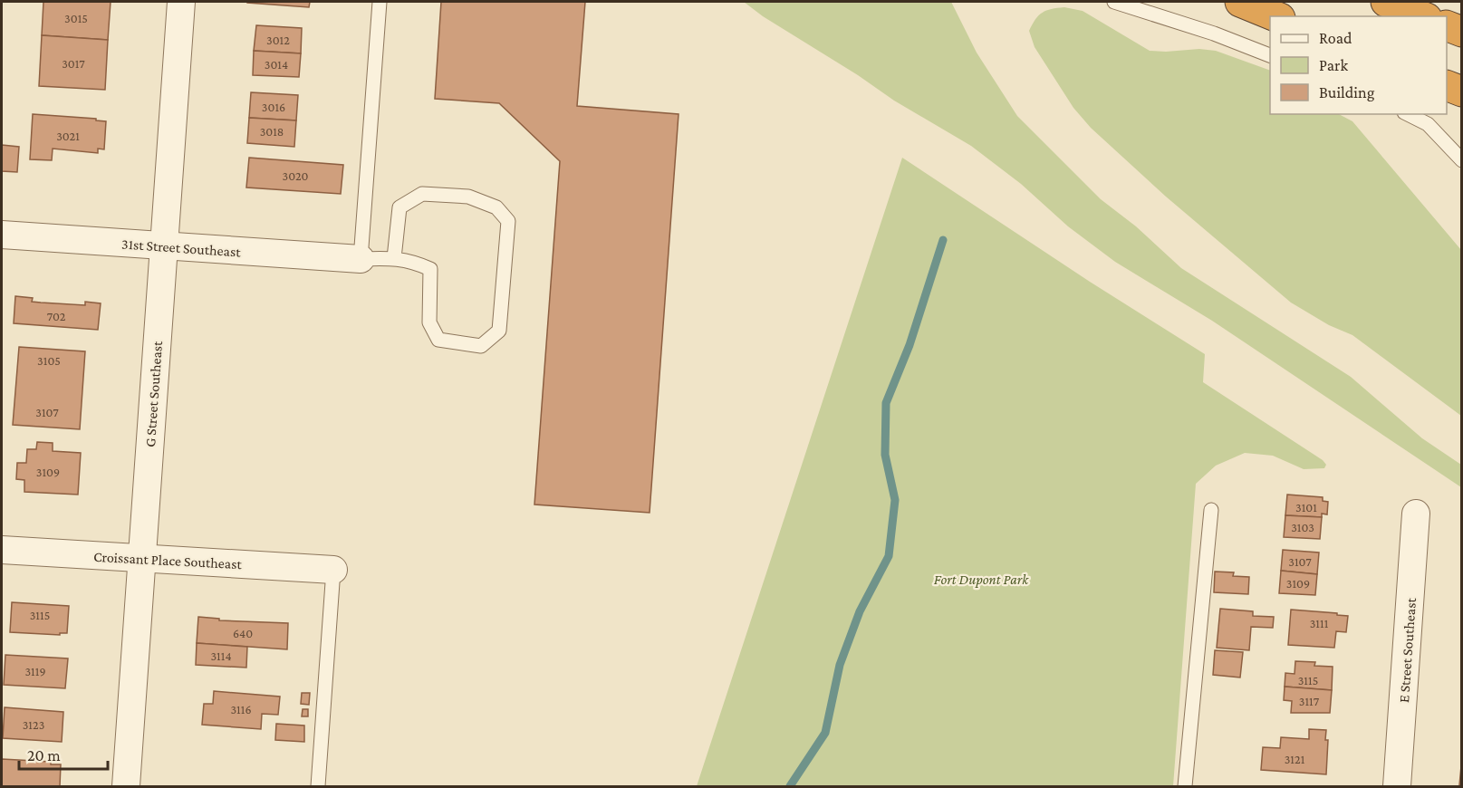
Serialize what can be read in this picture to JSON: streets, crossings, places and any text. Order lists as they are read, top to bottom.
{
  "streets": {
    "street": [
      "31st Street Southeast",
      "G Street Southeast",
      "Croissant Place Southeast",
      "E Street Southeast"
    ]
  },
  "crossings": [
    ["31st Street Southeast", "G Street Southeast"],
    ["G Street Southeast", "Croissant Place Southeast"]
  ],
  "parks": ["Fort Dupont Park"],
  "house_numbers": [
    "3015",
    "3012",
    "3017",
    "3014",
    "3016",
    "3018",
    "3021",
    "3020",
    "702",
    "3105",
    "3107",
    "3109",
    "3101",
    "3103",
    "3107",
    "3109",
    "3115",
    "3111",
    "640",
    "3114",
    "3119",
    "3115",
    "3117",
    "3116",
    "3123",
    "3121"
  ],
  "legend": ["Road", "Park", "Building"],
  "scale_bar": "20 m"
}
